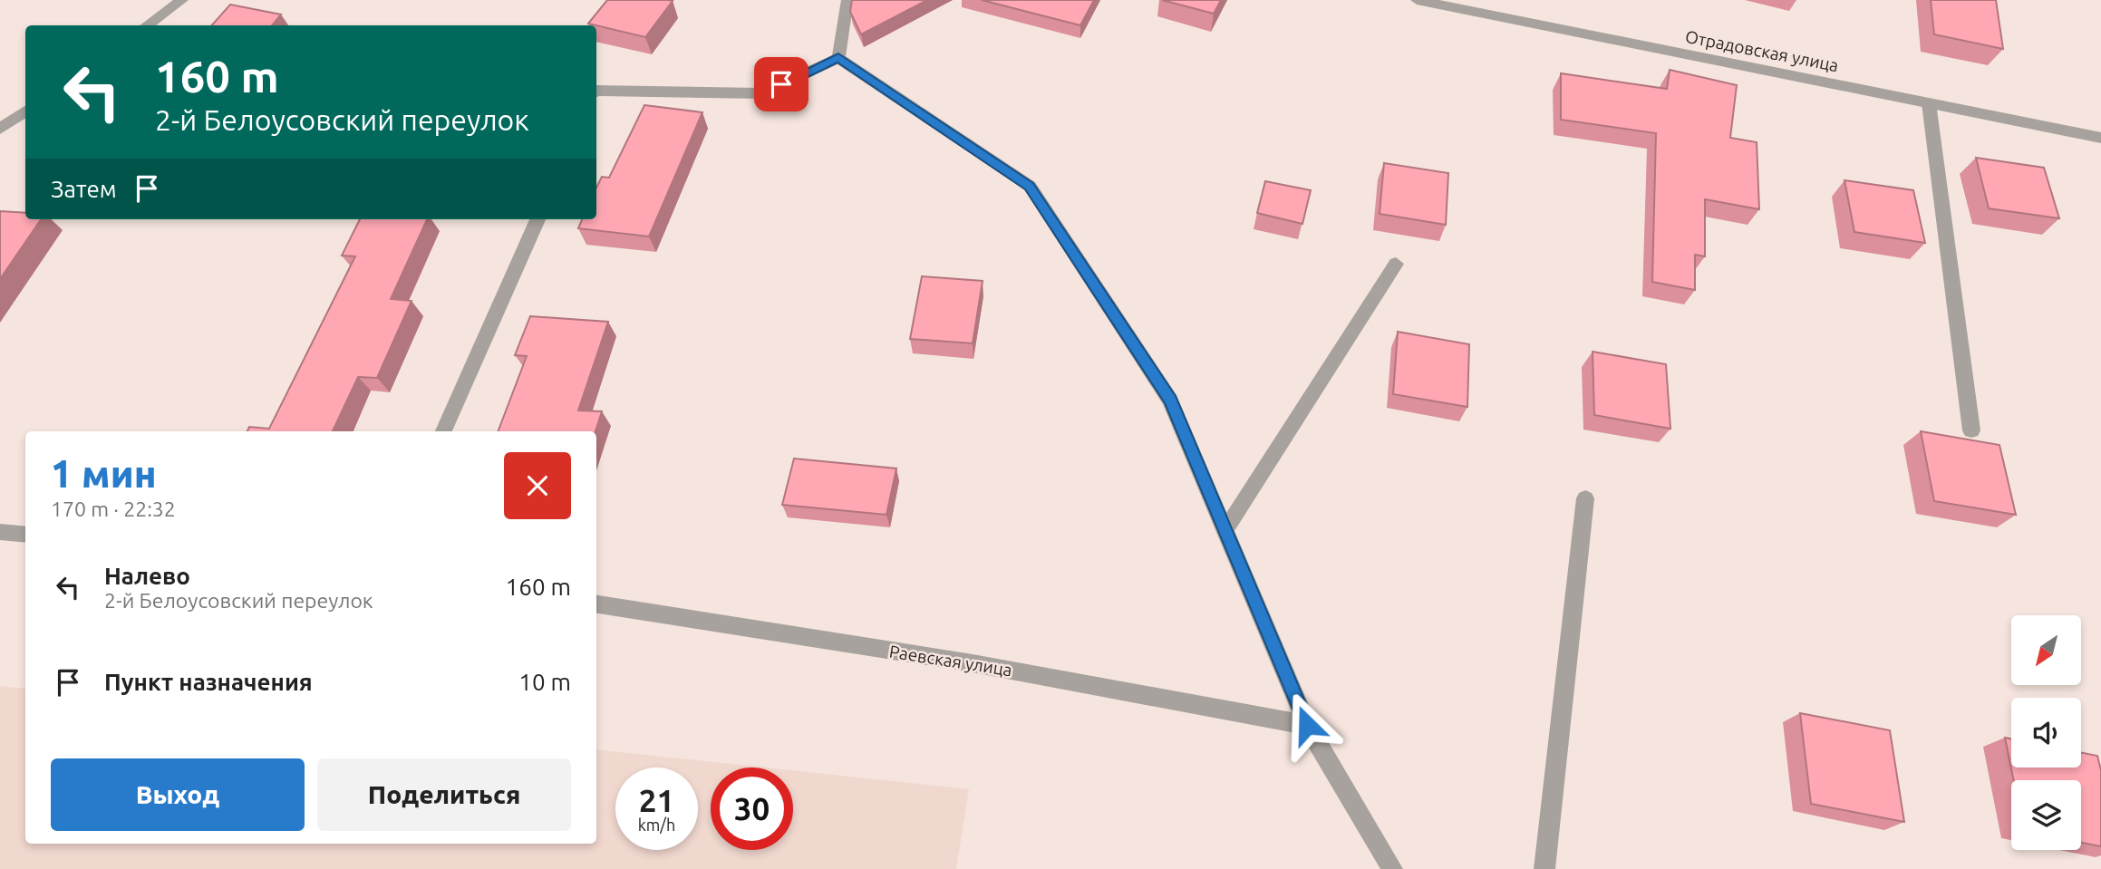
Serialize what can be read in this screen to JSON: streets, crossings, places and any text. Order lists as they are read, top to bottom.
{
  "streets": {
    "street": ["Отрадовская улица", "Раевская улица"]
  },
  "north": "bottom left",
  "page": {
    "turn": ["160 m", "2-й Белоусовский переулок"],
    "then": "Затем",
    "heading": ["1 мин", "170 m · 22:32"],
    "list": [
      {
        "name": "Налево",
        "note": "2-й Белоусовский переулок",
        "value": "160 m"
      },
      {
        "name": "Пункт назначения",
        "value": "10 m"
      }
    ],
    "buttons": ["Выход", "Поделиться"],
    "speed": "21 km/h",
    "limit": "30"
  }
}
